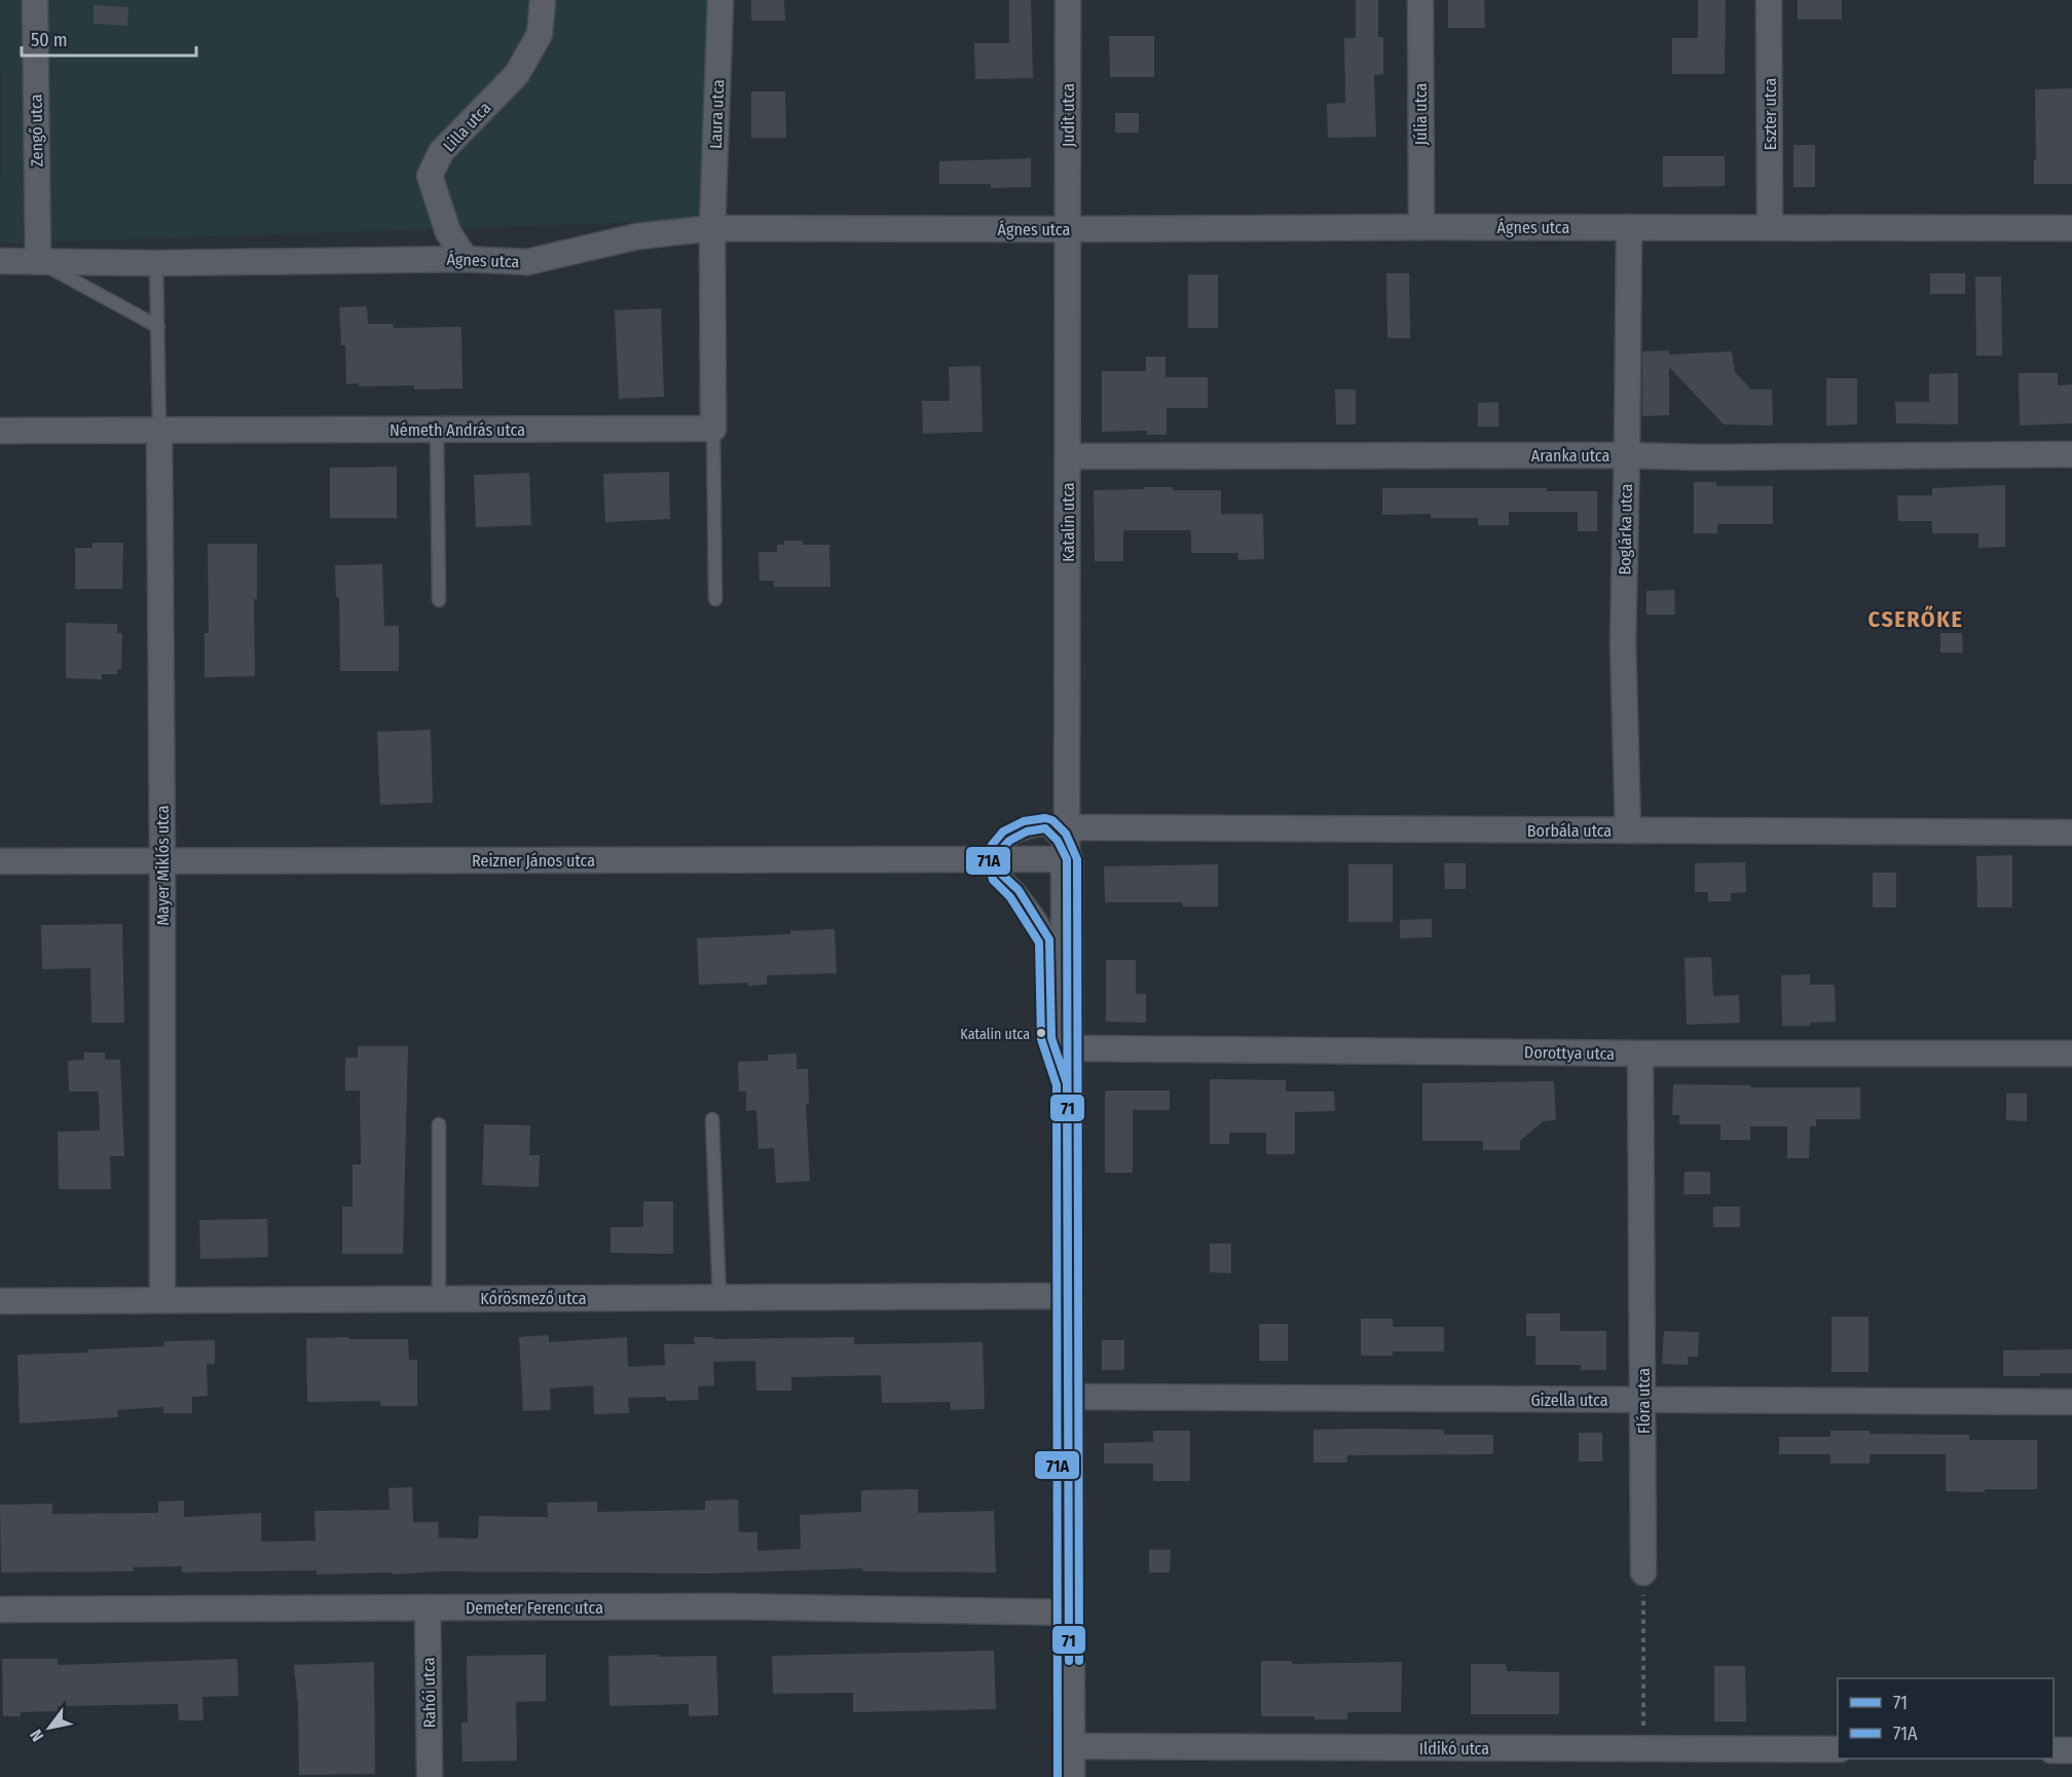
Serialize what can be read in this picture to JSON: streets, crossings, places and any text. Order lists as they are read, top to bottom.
{
  "streets": {
    "street": [
      "Laura utca",
      "Júlia utca",
      "Eszter utca",
      "Judit utca",
      "Lilla utca",
      "Zengő utca",
      "Ágnes utca",
      "Németh András utca",
      "Aranka utca",
      "Katalin utca",
      "Boglárka utca",
      "Borbála utca",
      "Reizner János utca",
      "Mayer Miklós utca",
      "Dorottya utca",
      "Kőrösmező utca",
      "Gizella utca",
      "Flóra utca",
      "Demeter Ferenc utca",
      "Rahói utca",
      "Ildikó utca"
    ]
  },
  "crossings": [
    ["Laura utca", "Ágnes utca"],
    ["Júlia utca", "Ágnes utca"],
    ["Eszter utca", "Ágnes utca"],
    ["Judit utca", "Ágnes utca"],
    ["Judit utca", "Katalin utca"],
    ["Lilla utca", "Ágnes utca"],
    ["Zengő utca", "Ágnes utca"],
    ["Ágnes utca", "Katalin utca"],
    ["Ágnes utca", "Boglárka utca"],
    ["Németh András utca", "Mayer Miklós utca"],
    ["Aranka utca", "Katalin utca"],
    ["Aranka utca", "Boglárka utca"],
    ["Katalin utca", "Borbála utca"],
    ["Katalin utca", "Reizner János utca"],
    ["Katalin utca", "Dorottya utca"],
    ["Katalin utca", "Kőrösmező utca"],
    ["Katalin utca", "Gizella utca"],
    ["Katalin utca", "Demeter Ferenc utca"],
    ["Katalin utca", "Ildikó utca"],
    ["Boglárka utca", "Borbála utca"],
    ["Reizner János utca", "Mayer Miklós utca"],
    ["Mayer Miklós utca", "Kőrösmező utca"],
    ["Dorottya utca", "Flóra utca"],
    ["Gizella utca", "Flóra utca"],
    ["Demeter Ferenc utca", "Rahói utca"]
  ],
  "districts": ["CSERŐKE"],
  "places": ["Katalin utca"],
  "lines": ["transit line 71A", "transit line 71"],
  "legend": ["71", "71A"],
  "scale_bar": "50 m",
  "north": "bottom left"
}
